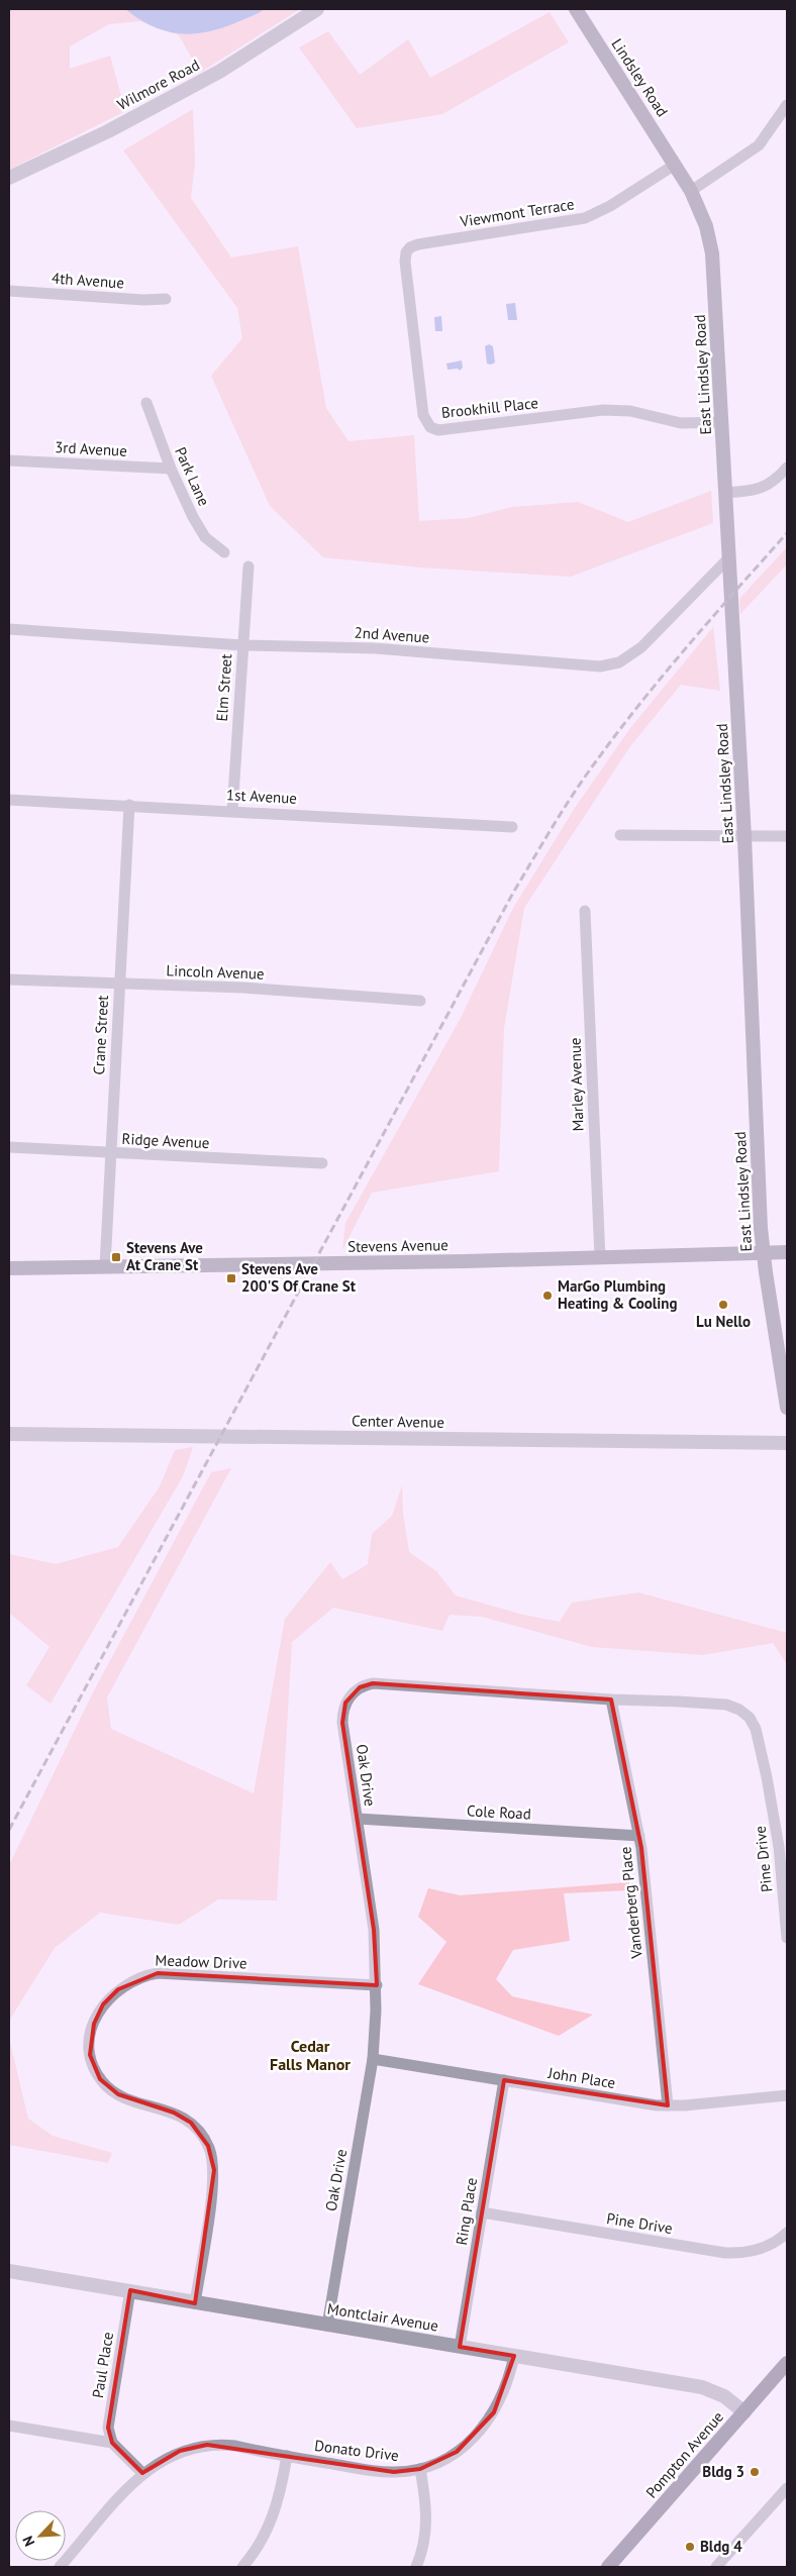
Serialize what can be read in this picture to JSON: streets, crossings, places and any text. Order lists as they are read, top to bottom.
{
  "streets": {
    "main road": [
      "Lindsley Road",
      "East Lindsley Road",
      "Stevens Avenue",
      "Pompton Avenue"
    ],
    "street": [
      "Wilmore Road",
      "Viewmont Terrace",
      "4th Avenue",
      "Brookhill Place",
      "3rd Avenue",
      "Park Lane",
      "2nd Avenue",
      "Elm Street",
      "1st Avenue",
      "Lincoln Avenue",
      "Crane Street",
      "Marley Avenue",
      "Ridge Avenue",
      "Center Avenue",
      "Oak Drive",
      "Cole Road",
      "Pine Drive",
      "Vanderberg Place",
      "Meadow Drive",
      "John Place",
      "Ring Place",
      "Montclair Avenue",
      "Paul Place",
      "Donato Drive"
    ]
  },
  "crossings": [
    ["Lindsley Road", "Viewmont Terrace"],
    ["Lindsley Road", "East Lindsley Road"],
    ["Viewmont Terrace", "East Lindsley Road"],
    ["Viewmont Terrace", "Brookhill Place"],
    ["East Lindsley Road", "Brookhill Place"],
    ["East Lindsley Road", "2nd Avenue"],
    ["East Lindsley Road", "Stevens Avenue"],
    ["3rd Avenue", "Park Lane"],
    ["2nd Avenue", "Elm Street"],
    ["Elm Street", "1st Avenue"],
    ["1st Avenue", "Crane Street"],
    ["Lincoln Avenue", "Crane Street"],
    ["Crane Street", "Ridge Avenue"],
    ["Crane Street", "Stevens Avenue"],
    ["Marley Avenue", "Stevens Avenue"],
    ["Oak Drive", "Cole Road"],
    ["Oak Drive", "Pine Drive"],
    ["Oak Drive", "Vanderberg Place"],
    ["Oak Drive", "Meadow Drive"],
    ["Oak Drive", "John Place"],
    ["Oak Drive", "Montclair Avenue"],
    ["Cole Road", "Vanderberg Place"],
    ["Pine Drive", "Ring Place"],
    ["Vanderberg Place", "John Place"],
    ["Meadow Drive", "Montclair Avenue"],
    ["John Place", "Ring Place"],
    ["Ring Place", "Montclair Avenue"],
    ["Montclair Avenue", "Paul Place"],
    ["Montclair Avenue", "Donato Drive"],
    ["Montclair Avenue", "Pompton Avenue"]
  ],
  "districts": ["Cedar Falls Manor"],
  "places": {
    "transit": ["Stevens Ave At Crane St", "Stevens Ave 200'S Of Crane St"],
    "other": [
      "MarGo Plumbing Heating & Cooling",
      "Lu Nello",
      "Bldg 3",
      "Bldg 4"
    ]
  },
  "north": "bottom left"
}
